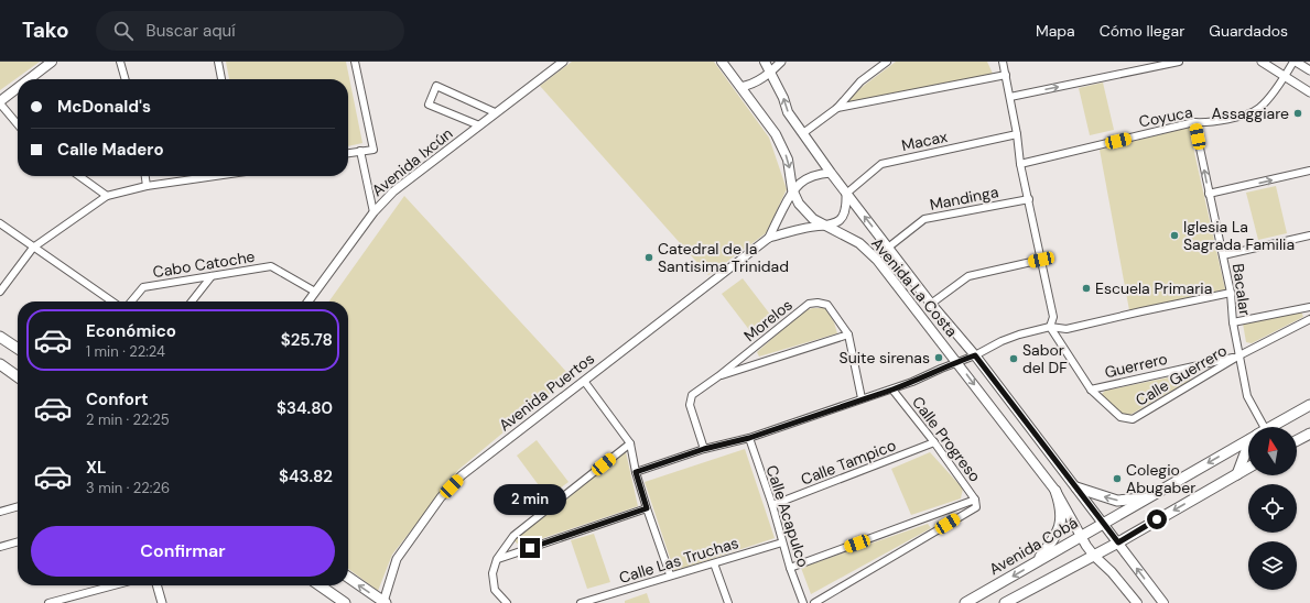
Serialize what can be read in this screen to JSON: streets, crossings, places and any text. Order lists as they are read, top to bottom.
{
  "streets": {
    "main road": ["Avenida La Costa", "Avenida Cobá"],
    "street": [
      "Coyuca",
      "Macax",
      "Avenida Ixcún",
      "Mandinga",
      "Cabo Catoche",
      "Bacalar",
      "Morelos",
      "Guerrero",
      "Calle Guerrero",
      "Avenida Puertos",
      "Calle Progreso",
      "Calle Tampico",
      "Calle Acapulco",
      "Calle Las Truchas"
    ]
  },
  "crossings": [
    ["Coyuca", "Bacalar"],
    ["Macax", "Avenida La Costa"],
    ["Macax", "Avenida Puertos"],
    ["Avenida Ixcún", "Cabo Catoche"],
    ["Mandinga", "Avenida La Costa"],
    ["Avenida La Costa", "Avenida Puertos"],
    ["Avenida La Costa", "Avenida Cobá"],
    ["Bacalar", "Guerrero"],
    ["Bacalar", "Calle Guerrero"],
    ["Guerrero", "Calle Guerrero"],
    ["Calle Progreso", "Calle Tampico"],
    ["Calle Tampico", "Calle Acapulco"],
    ["Calle Acapulco", "Calle Las Truchas"]
  ],
  "places": [
    "Assaggiare",
    "Iglesia La Sagrada Familia",
    "Catedral de la Santisima Trinidad",
    "Escuela Primaria",
    "Suite sirenas",
    "Sabor del DF",
    "Colegio Abugaber"
  ],
  "north": "top",
  "page": {
    "header": "Tako",
    "search": "Buscar aquí",
    "nav": ["Mapa", "Cómo llegar", "Guardados"],
    "banner": ["McDonald's", "Calle Madero"],
    "list": [
      {
        "name": "Económico",
        "note": "1 min · 22:24",
        "value": "$25.78"
      },
      {
        "name": "Confort",
        "note": "2 min · 22:25",
        "value": "$34.80"
      },
      {
        "name": "XL",
        "note": "3 min · 22:26",
        "value": "$43.82"
      }
    ],
    "bubble": "2 min",
    "buttons": "Confirmar"
  }
}
